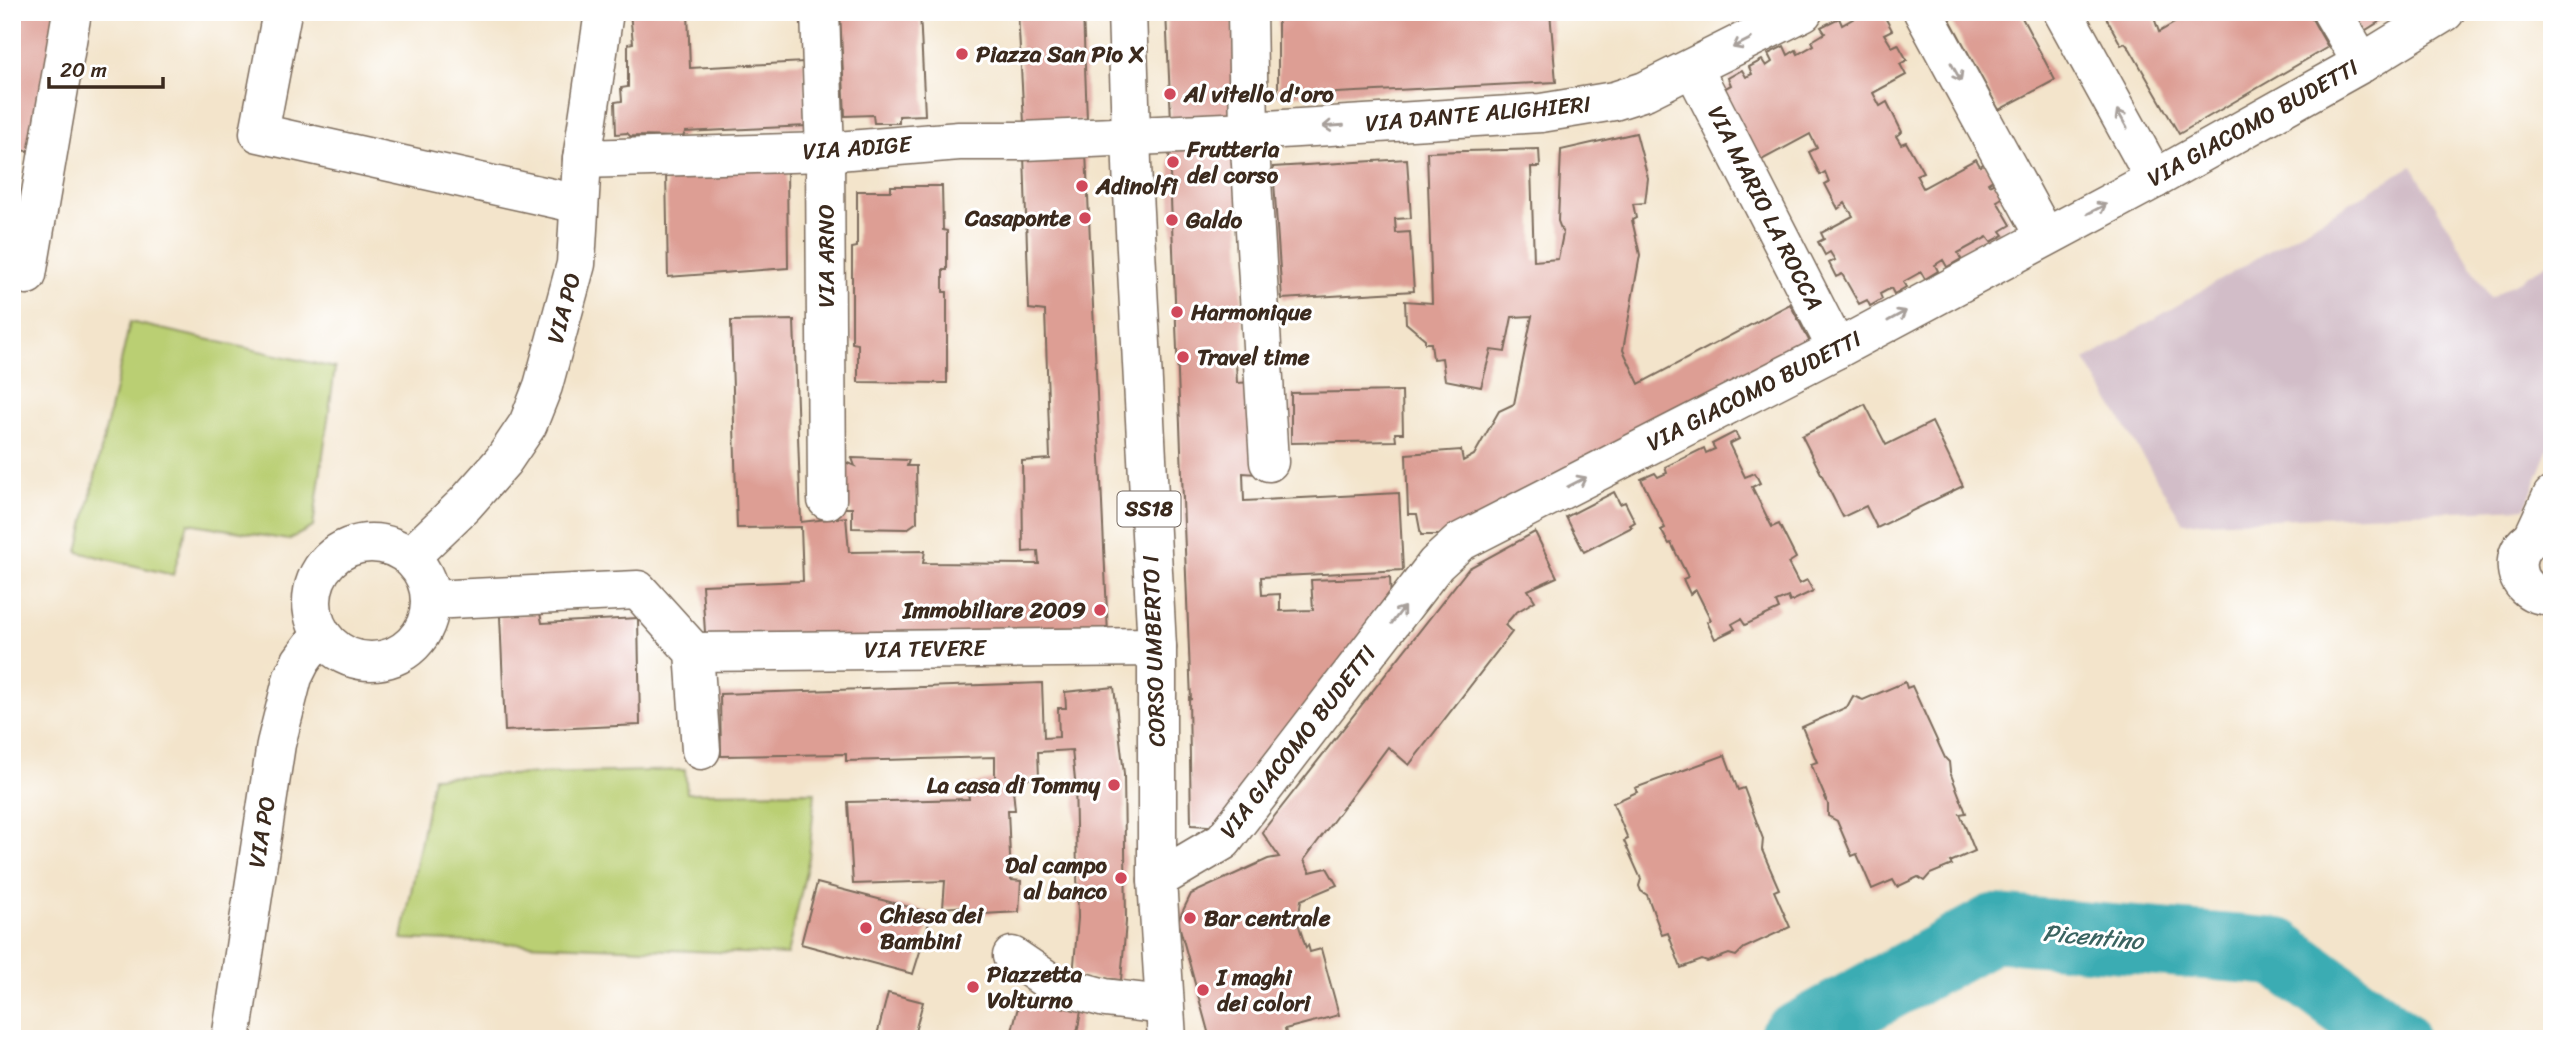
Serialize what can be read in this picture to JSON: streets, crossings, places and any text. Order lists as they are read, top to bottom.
{
  "streets": {
    "street": [
      "VIA DANTE ALIGHIERI",
      "VIA GIACOMO BUDETTI",
      "VIA ADIGE",
      "VIA MARIO LA ROCCA",
      "VIA ARNO",
      "VIA PO",
      "SS18",
      "VIA TEVERE",
      "CORSO UMBERTO I"
    ]
  },
  "crossings": [
    ["VIA DANTE ALIGHIERI", "VIA ADIGE"],
    ["VIA DANTE ALIGHIERI", "VIA MARIO LA ROCCA"],
    ["VIA DANTE ALIGHIERI", "CORSO UMBERTO I"],
    ["VIA GIACOMO BUDETTI", "VIA MARIO LA ROCCA"],
    ["VIA GIACOMO BUDETTI", "CORSO UMBERTO I"],
    ["VIA ADIGE", "VIA ARNO"],
    ["VIA ADIGE", "VIA PO"],
    ["VIA ADIGE", "CORSO UMBERTO I"],
    ["VIA TEVERE", "CORSO UMBERTO I"]
  ],
  "one_way": ["VIA DANTE ALIGHIERI", "VIA GIACOMO BUDETTI"],
  "water": ["Picentino"],
  "places": [
    "Piazza San Pio X",
    "Al vitello d'oro",
    "Frutteria del corso",
    "Adinolfi",
    "Casaponte",
    "Galdo",
    "Harmonique",
    "Travel time",
    "Immobiliare 2009",
    "La casa di Tommy",
    "Dal campo al banco",
    "Bar centrale",
    "Chiesa dei Bambini",
    "Piazzetta Volturno",
    "I maghi dei colori"
  ],
  "scale_bar": "20 m"
}
